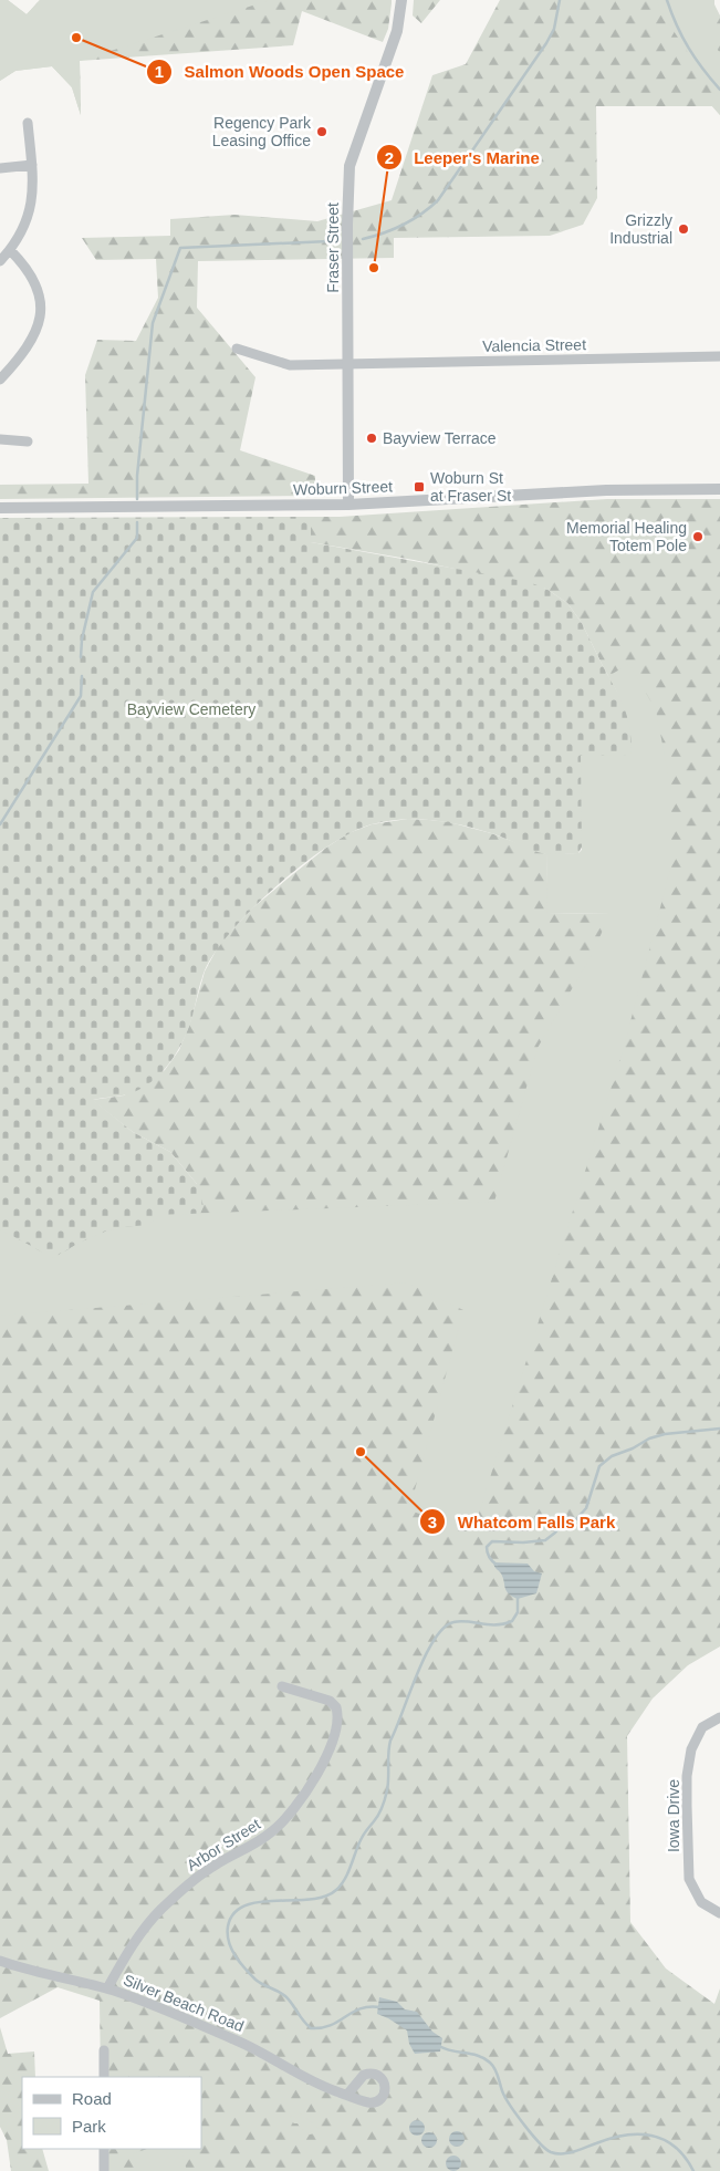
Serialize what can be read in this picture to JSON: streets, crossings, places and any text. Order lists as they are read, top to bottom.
{
  "streets": {
    "street": [
      "Fraser Street",
      "Valencia Street",
      "Woburn Street",
      "Iowa Drive",
      "Arbor Street",
      "Silver Beach Road"
    ]
  },
  "crossings": [
    ["Fraser Street", "Valencia Street"],
    ["Fraser Street", "Woburn Street"],
    ["Arbor Street", "Silver Beach Road"]
  ],
  "parks": ["Bayview Cemetery"],
  "places": {
    "other": [
      "Salmon Woods Open Space",
      "Regency Park Leasing Office",
      "Grizzly Industrial",
      "Leeper's Marine",
      "Bayview Terrace",
      "Memorial Healing Totem Pole",
      "Whatcom Falls Park"
    ],
    "transit": ["Woburn St at Fraser St"]
  },
  "legend": ["Road", "Park"]
}
